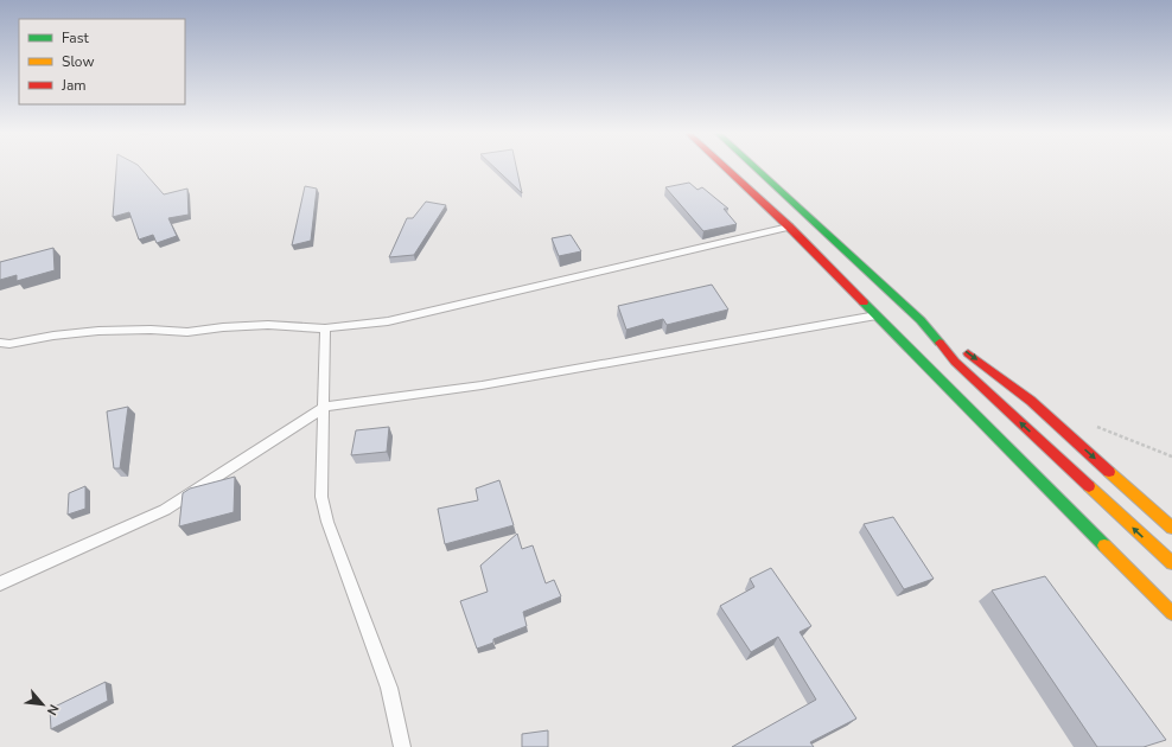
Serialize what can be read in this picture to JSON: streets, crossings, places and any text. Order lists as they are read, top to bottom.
{
  "legend": ["Fast", "Slow", "Jam"],
  "north": "bottom right"
}
